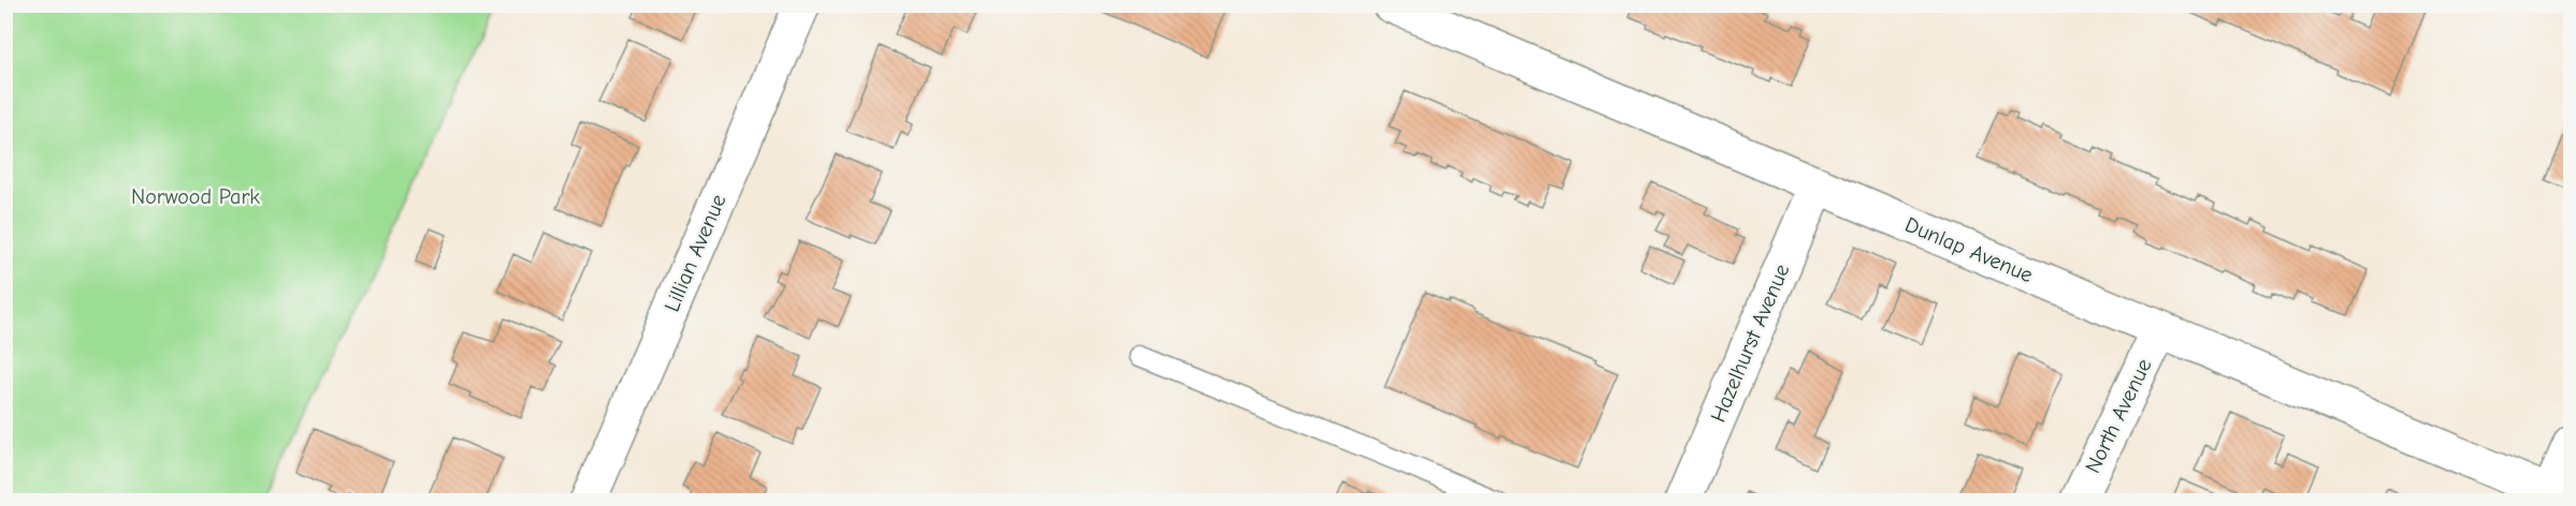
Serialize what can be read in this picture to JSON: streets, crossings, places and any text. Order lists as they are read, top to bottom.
{
  "streets": {
    "street": [
      "Dunlap Avenue",
      "Lillian Avenue",
      "Hazelhurst Avenue",
      "North Avenue"
    ]
  },
  "crossings": [
    ["Dunlap Avenue", "Hazelhurst Avenue"],
    ["Dunlap Avenue", "North Avenue"]
  ],
  "parks": ["Norwood Park"]
}
